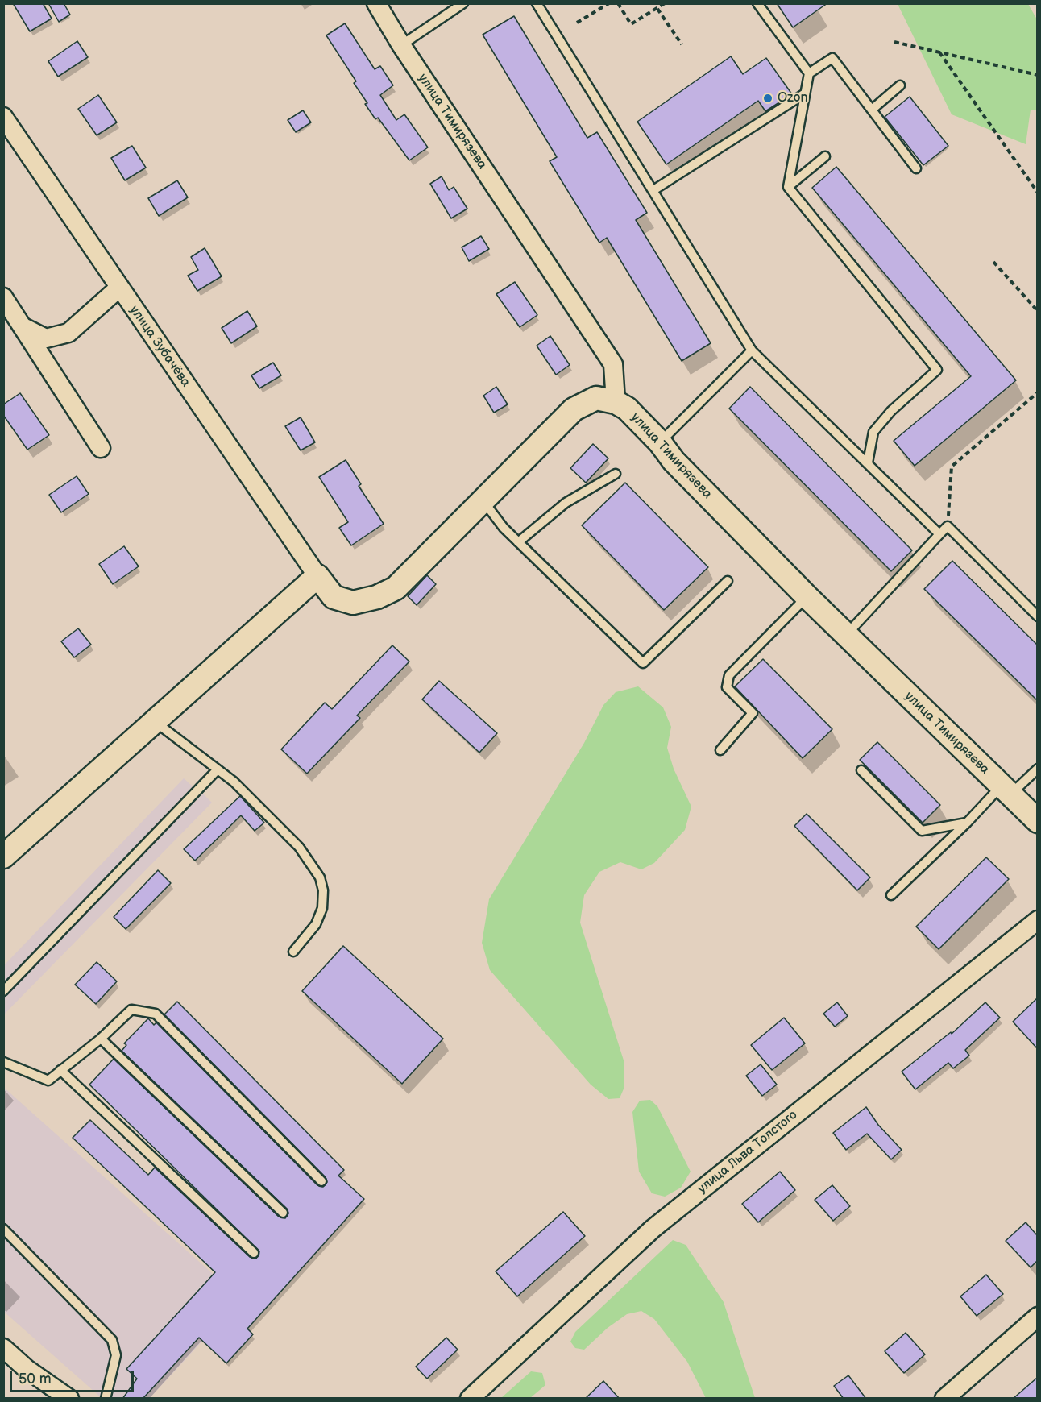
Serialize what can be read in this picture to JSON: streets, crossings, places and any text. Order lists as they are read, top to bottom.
{
  "streets": {
    "street": ["улица Тимирязева", "улица Зубачёва", "улица Льва Толстого"]
  },
  "places": ["Ozon"],
  "scale_bar": "50 m"
}
